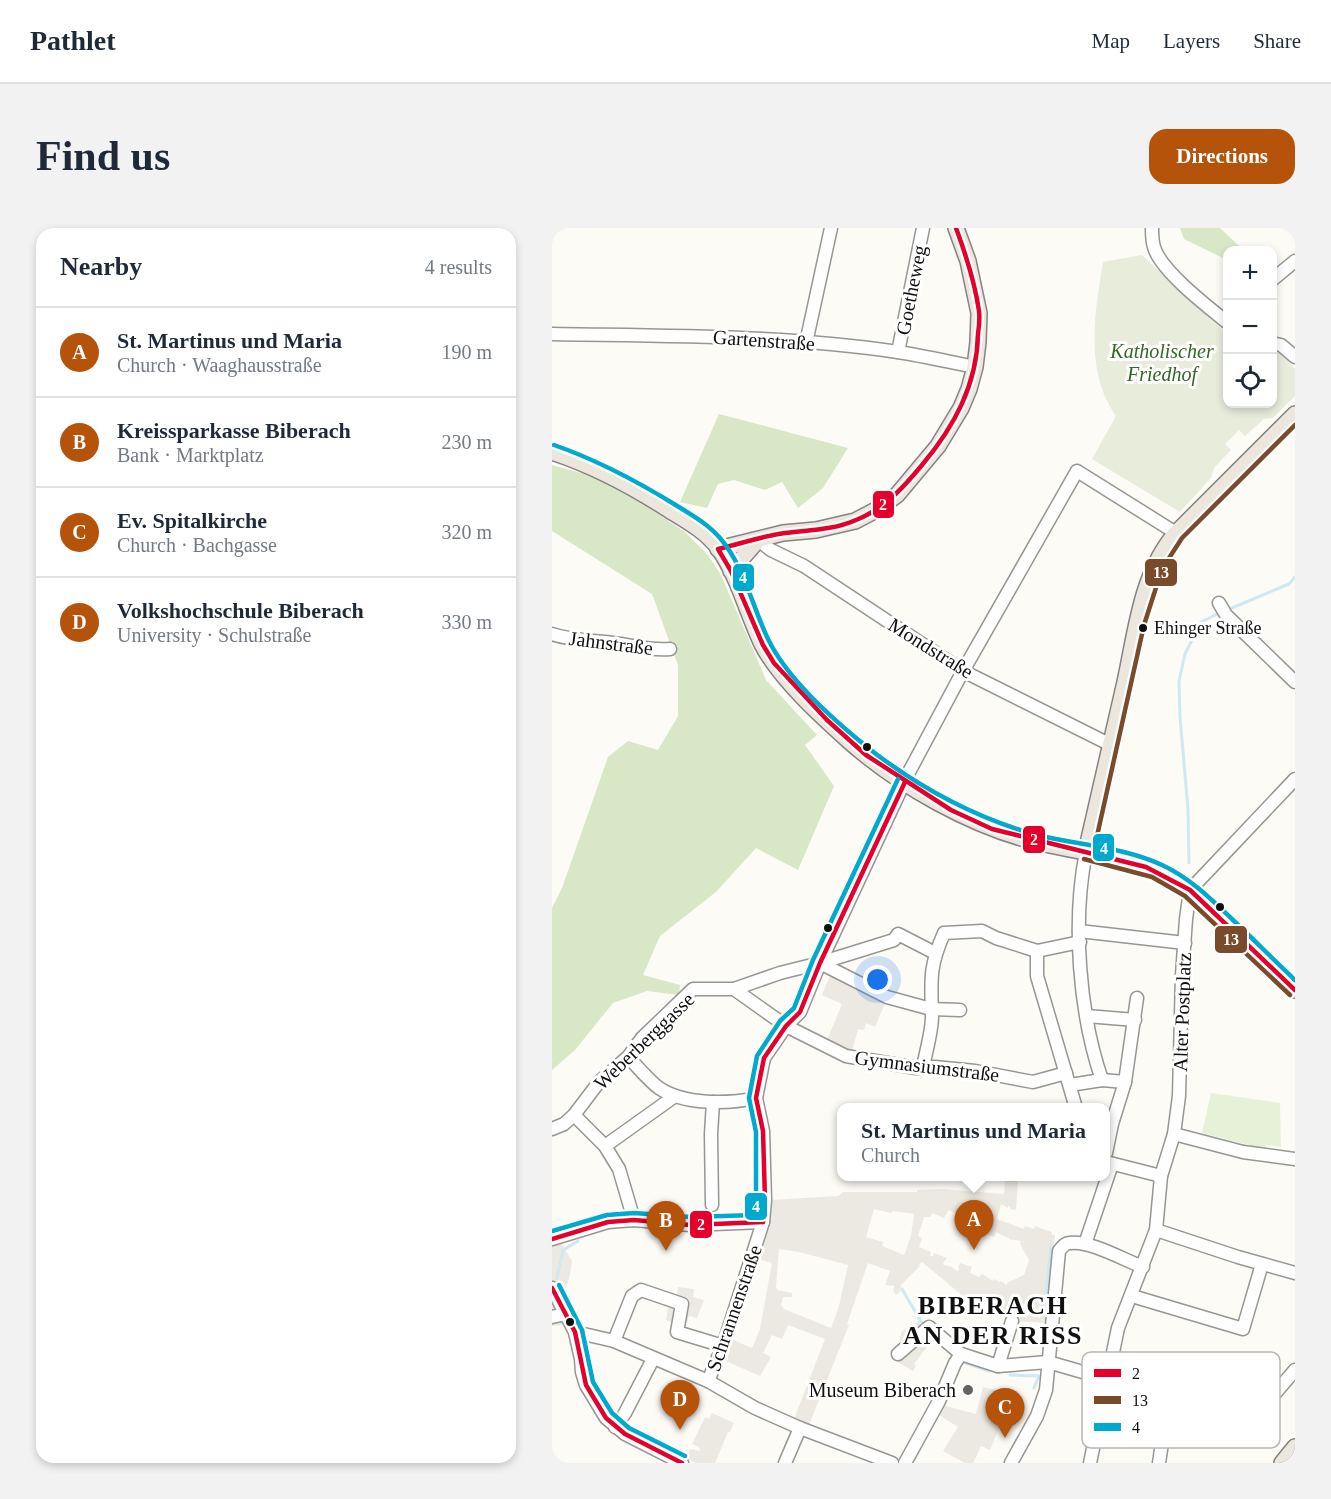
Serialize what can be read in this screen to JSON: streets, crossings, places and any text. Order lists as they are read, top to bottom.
{
  "streets": {
    "street": [
      "Goetheweg",
      "Gartenstraße",
      "Jahnstraße",
      "Mondstraße",
      "Alter Postplatz",
      "Weberberggasse",
      "Gymnasiumstraße",
      "Schrannenstraße"
    ]
  },
  "crossings": [
    ["Goetheweg", "Gartenstraße"],
    ["Weberberggasse", "Gymnasiumstraße"]
  ],
  "districts": ["BIBERACH AN DER RISS"],
  "parks": ["Katholischer Friedhof"],
  "places": ["Ehinger Straße", "Museum Biberach"],
  "lines": ["transit line 2", "transit line 13", "transit line 4"],
  "legend": ["2", "13", "4"],
  "page": {
    "header": "Pathlet",
    "nav": ["Map", "Layers", "Share"],
    "buttons": "Directions",
    "title": "Find us",
    "heading": ["Nearby", "4 results"],
    "map_buttons": ["+", "−"],
    "list": [
      {
        "mark": "A",
        "name": "St. Martinus und Maria",
        "note": "Church · Waaghausstraße",
        "value": "190 m"
      },
      {
        "mark": "B",
        "name": "Kreissparkasse Biberach",
        "note": "Bank · Marktplatz",
        "value": "230 m"
      },
      {
        "mark": "C",
        "name": "Ev. Spitalkirche",
        "note": "Church · Bachgasse",
        "value": "320 m"
      },
      {
        "mark": "D",
        "name": "Volkshochschule Biberach",
        "note": "University · Schulstraße",
        "value": "330 m"
      }
    ],
    "popup": ["St. Martinus und Maria", "Church"],
    "pins": [
      "A",
      "B",
      "D",
      "C"
    ]
  }
}
